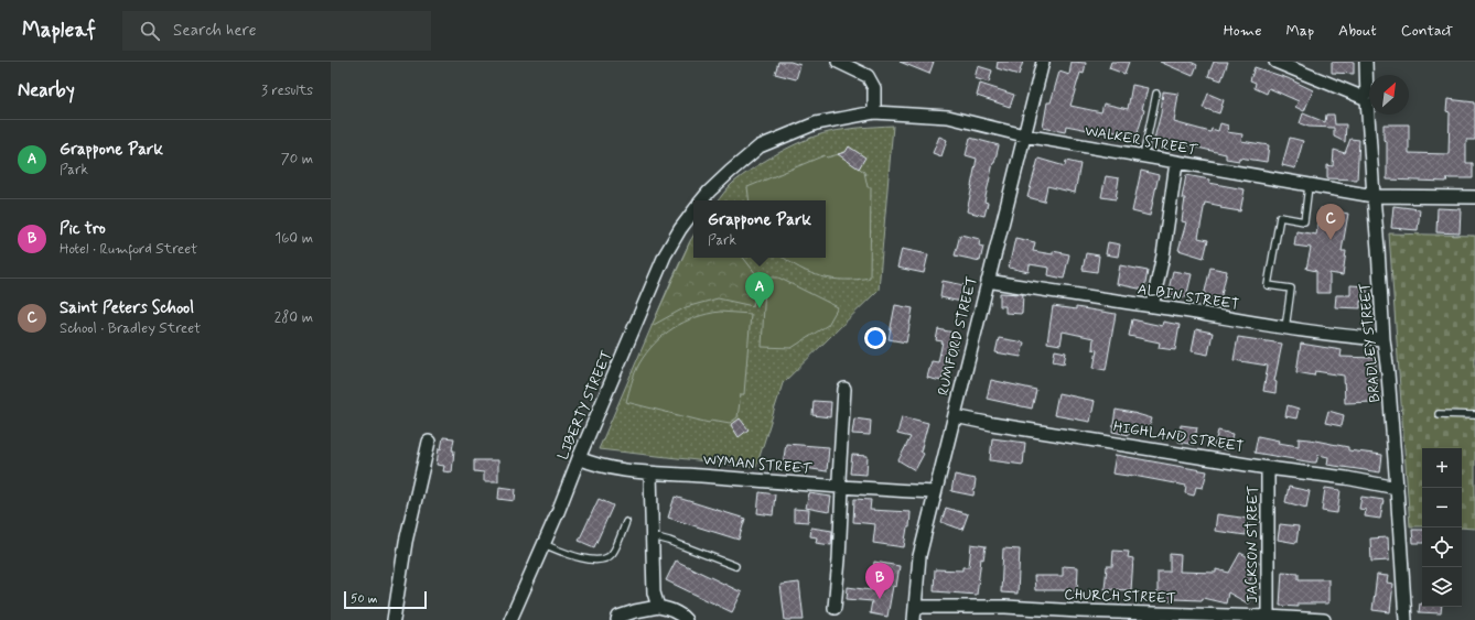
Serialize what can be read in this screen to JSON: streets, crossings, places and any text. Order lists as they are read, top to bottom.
{
  "streets": {
    "street": [
      "WALKER STREET",
      "ALBIN STREET",
      "RUMFORD STREET",
      "BRADLEY STREET",
      "LIBERTY STREET",
      "HIGHLAND STREET",
      "WYMAN STREET",
      "JACKSON STREET",
      "CHURCH STREET"
    ]
  },
  "crossings": [
    ["WALKER STREET", "RUMFORD STREET"],
    ["WALKER STREET", "BRADLEY STREET"],
    ["ALBIN STREET", "RUMFORD STREET"],
    ["ALBIN STREET", "BRADLEY STREET"],
    ["RUMFORD STREET", "HIGHLAND STREET"],
    ["RUMFORD STREET", "WYMAN STREET"],
    ["RUMFORD STREET", "CHURCH STREET"],
    ["BRADLEY STREET", "HIGHLAND STREET"],
    ["LIBERTY STREET", "WYMAN STREET"],
    ["HIGHLAND STREET", "JACKSON STREET"],
    ["JACKSON STREET", "CHURCH STREET"]
  ],
  "scale_bar": "50 m",
  "north": "top right",
  "page": {
    "header": "Mapleaf",
    "search": "Search here",
    "nav": [
      "Home",
      "Map",
      "About",
      "Contact"
    ],
    "heading": ["Nearby", "3 results"],
    "list": [
      {
        "mark": "A",
        "name": "Grappone Park",
        "note": "Park",
        "value": "70 m"
      },
      {
        "mark": "B",
        "name": "Pic tro",
        "note": "Hotel · Rumford Street",
        "value": "160 m"
      },
      {
        "mark": "C",
        "name": "Saint Peters School",
        "note": "School · Bradley Street",
        "value": "280 m"
      }
    ],
    "popup": ["Grappone Park", "Park"],
    "pins": ["C", "A", "B"],
    "map_buttons": ["+", "−"],
    "scale": "50 m"
  }
}
